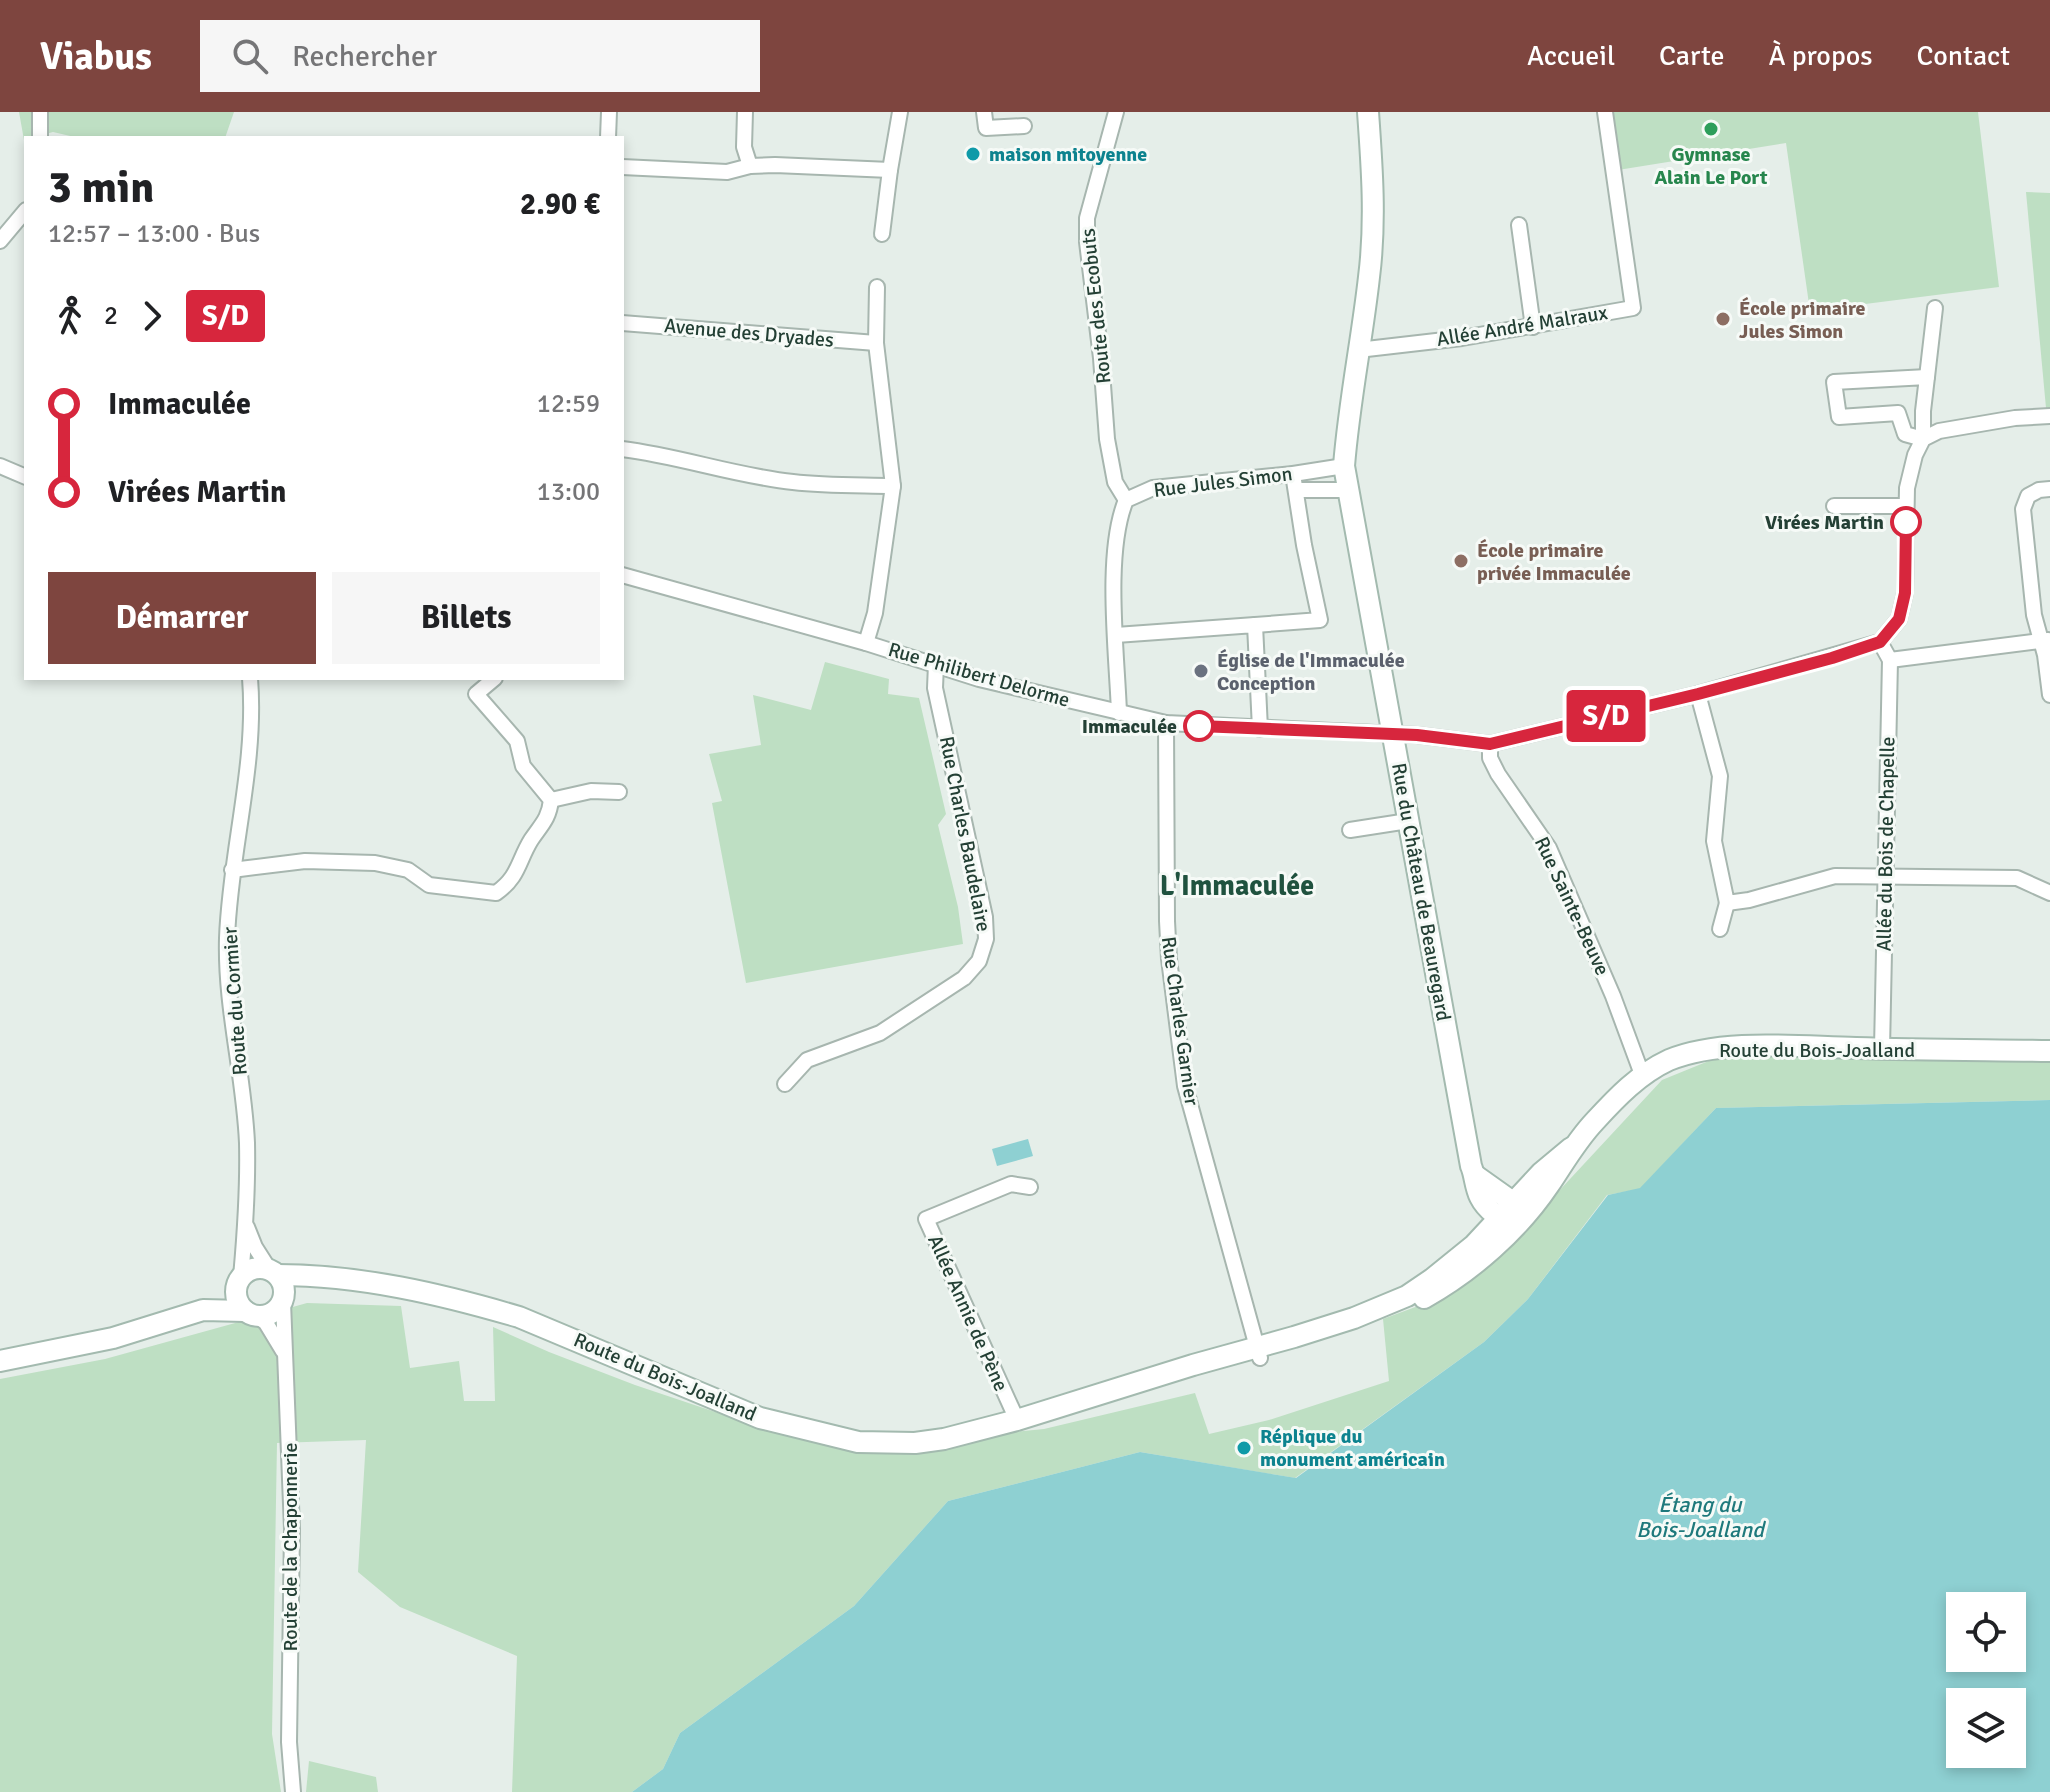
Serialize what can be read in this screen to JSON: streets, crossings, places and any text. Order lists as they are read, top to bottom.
{
  "streets": {
    "street": [
      "Route des Ecobuts",
      "Allée André Malraux",
      "Avenue des Dryades",
      "Rue Jules Simon",
      "Rue Philibert Delorme",
      "Rue Charles Baudelaire",
      "Allée du Bois de Chapelle",
      "Rue du Château de Beauregard",
      "Rue Sainte-Beuve",
      "Route du Cormier",
      "Rue Charles Garnier",
      "Route du Bois-Joalland",
      "Allée Annie de Pène",
      "Route de la Chaponnerie"
    ]
  },
  "crossings": [
    ["Route des Ecobuts", "Rue Jules Simon"],
    ["Allée André Malraux", "Rue du Château de Beauregard"],
    ["Rue Jules Simon", "Rue Philibert Delorme"],
    ["Rue Jules Simon", "Rue du Château de Beauregard"],
    ["Rue Philibert Delorme", "Rue Charles Baudelaire"],
    ["Rue Philibert Delorme", "Rue du Château de Beauregard"],
    ["Rue Philibert Delorme", "Rue Sainte-Beuve"],
    ["Rue Philibert Delorme", "Rue Charles Garnier"],
    ["Allée du Bois de Chapelle", "Route du Bois-Joalland"],
    ["Rue Sainte-Beuve", "Route du Bois-Joalland"],
    ["Route du Cormier", "Route du Bois-Joalland"],
    ["Route du Cormier", "Route de la Chaponnerie"],
    ["Rue Charles Garnier", "Route du Bois-Joalland"],
    ["Route du Bois-Joalland", "Allée Annie de Pène"],
    ["Route du Bois-Joalland", "Route de la Chaponnerie"]
  ],
  "districts": ["L'Immaculée"],
  "water": ["Étang du Bois-Joalland"],
  "places": [
    "Gymnase Alain Le Port",
    "maison mitoyenne",
    "École primaire Jules Simon",
    "Virées Martin",
    "École primaire privée Immaculée",
    "Église de l'Immaculée Conception",
    "Immaculée",
    "Réplique du monument américain"
  ],
  "lines": ["bus line S/D"],
  "page": {
    "header": "Viabus",
    "search": "Rechercher",
    "nav": [
      "Accueil",
      "Carte",
      "À propos",
      "Contact"
    ],
    "on_map": "S/D",
    "heading": ["3 min", "12:57 – 13:00 · Bus", "2.90 €"],
    "legs": ["2", "S/D"],
    "list": [
      {
        "name": "Immaculée",
        "value": "12:59"
      },
      {
        "name": "Virées Martin",
        "value": "13:00"
      }
    ],
    "buttons": ["Démarrer", "Billets"]
  }
}
